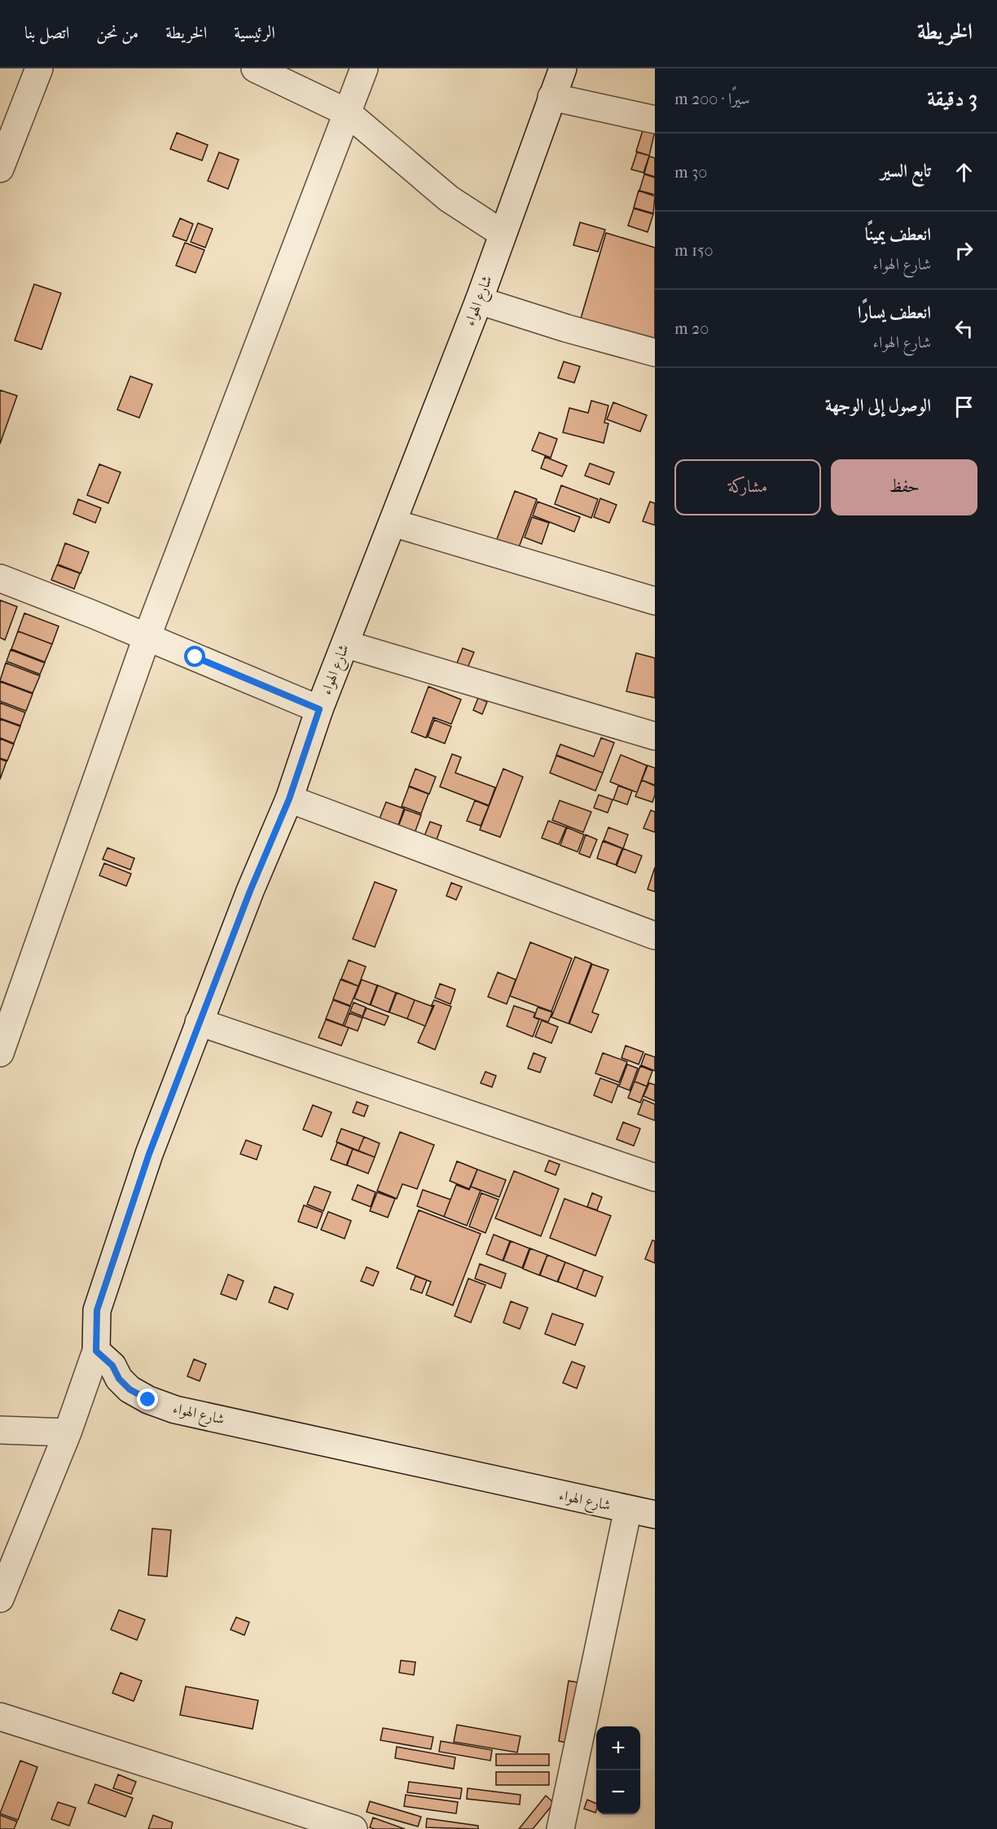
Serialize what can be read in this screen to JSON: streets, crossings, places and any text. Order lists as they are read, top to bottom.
{
  "streets": {
    "street": ["شارع الهواء"]
  },
  "page": {
    "header": "الخريطة",
    "nav": [
      "الرئيسية",
      "الخريطة",
      "من نحن",
      "اتصل بنا"
    ],
    "heading": ["3 دقيقة", "سيرًا · 200 m"],
    "list": [
      ["تابع السير", "30 m"],
      ["انعطف يمينًا", "شارع الهواء", "150 m"],
      ["انعطف يسارًا", "شارع الهواء", "20 m"],
      "الوصول إلى الوجهة"
    ],
    "buttons": ["حفظ", "مشاركة"],
    "map_buttons": ["+", "−"]
  }
}
